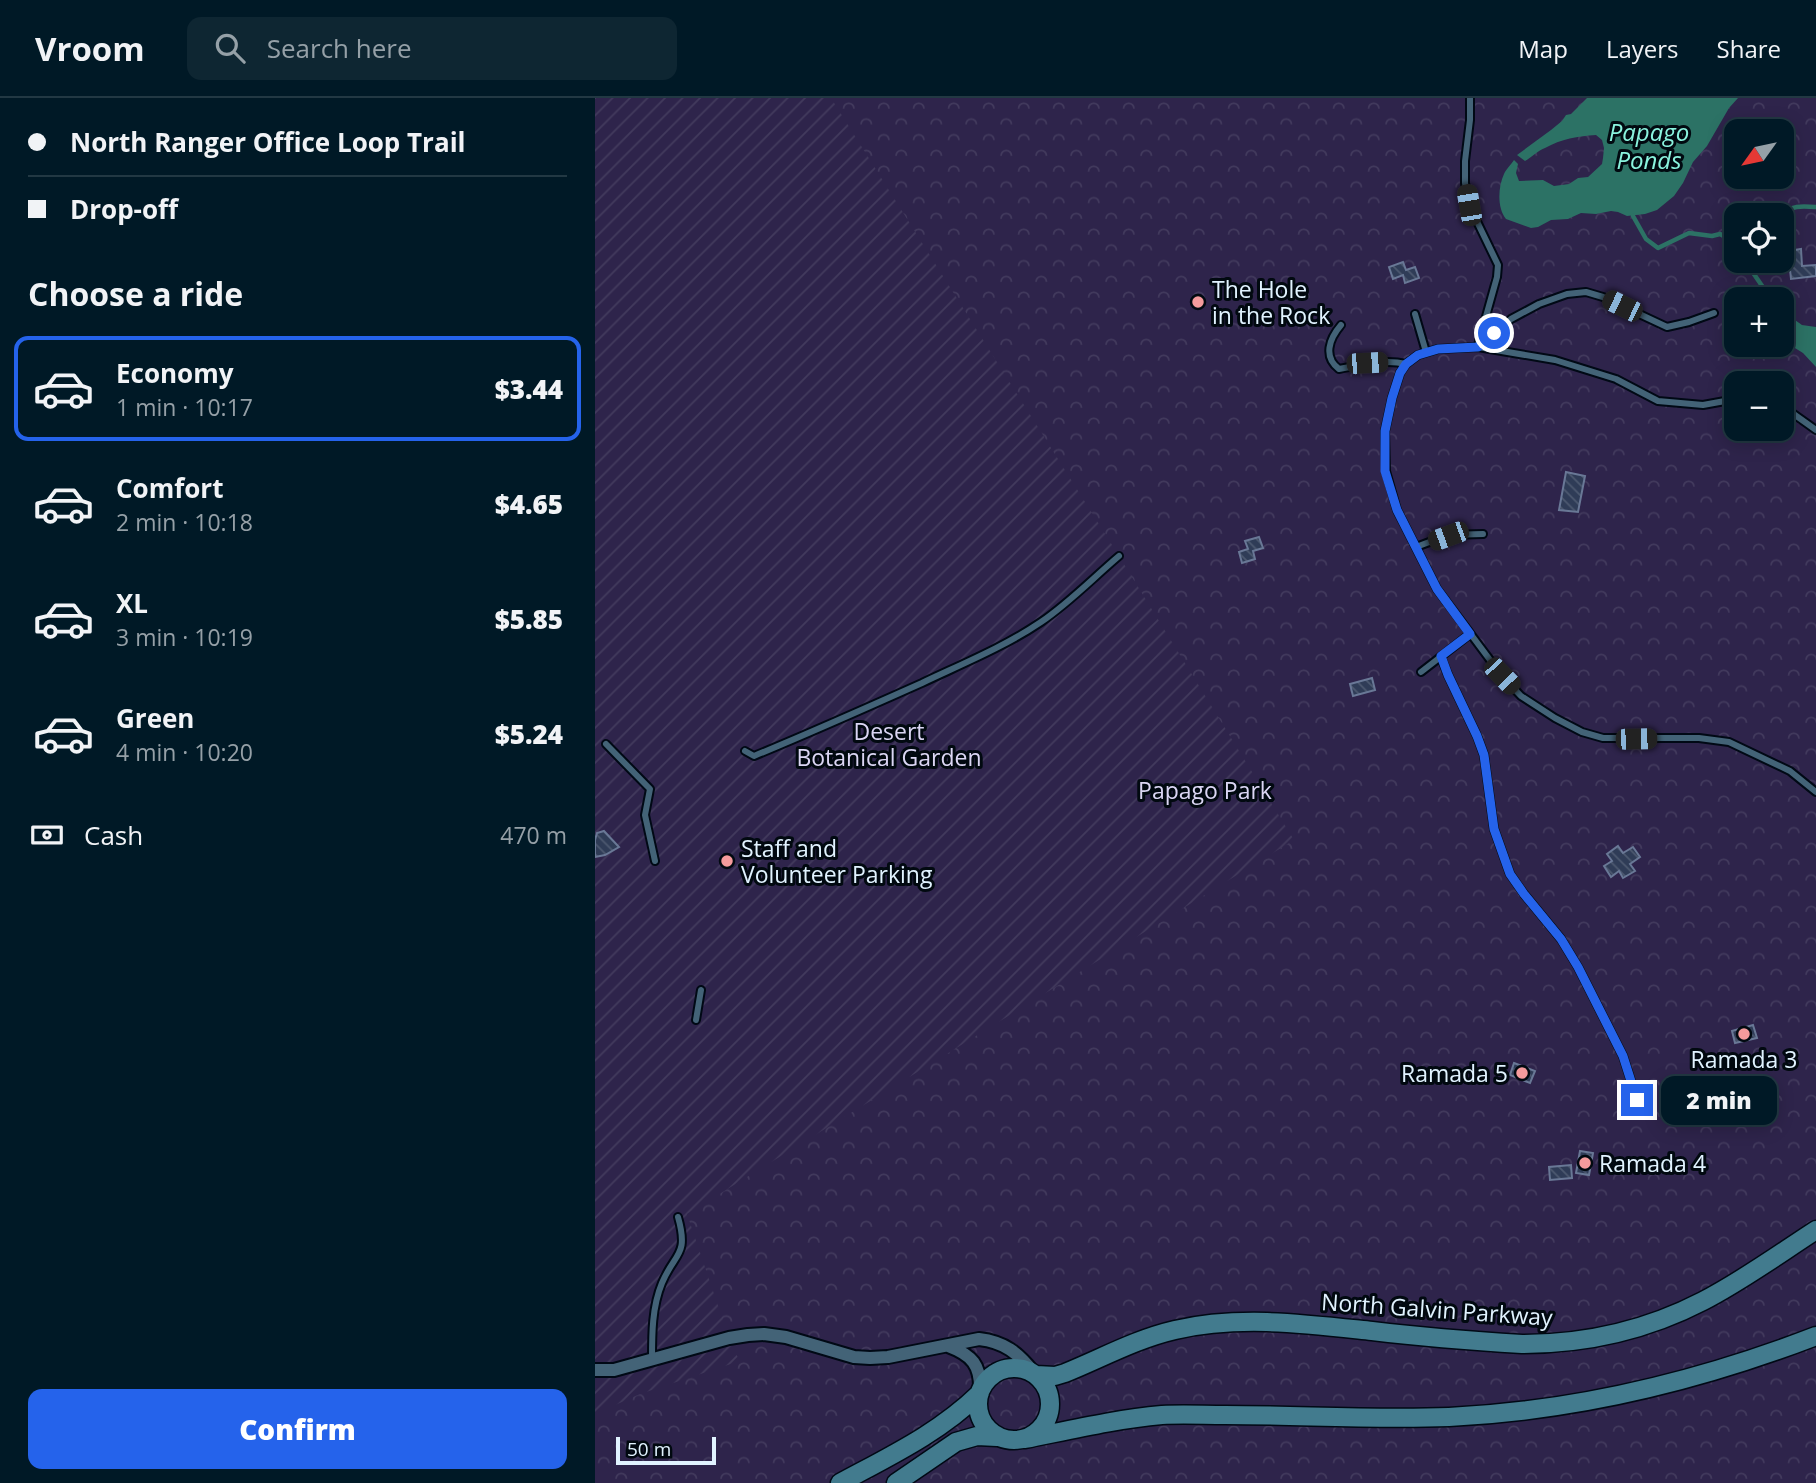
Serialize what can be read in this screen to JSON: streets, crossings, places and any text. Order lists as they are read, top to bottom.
{
  "streets": {
    "main road": ["North Galvin Parkway"]
  },
  "water": ["Papago Ponds"],
  "parks": ["Desert Botanical Garden", "Papago Park"],
  "places": [
    "The Hole in the Rock",
    "Staff and Volunteer Parking",
    "Ramada 3",
    "Ramada 5",
    "Ramada 4"
  ],
  "scale_bar": "50 m",
  "north": "bottom left",
  "page": {
    "header": "Vroom",
    "search": "Search here",
    "nav": ["Map", "Layers", "Share"],
    "banner": ["North Ranger Office Loop Trail", "Drop-off"],
    "map_buttons": ["+", "−"],
    "heading": "Choose a ride",
    "list": [
      {
        "name": "Economy",
        "note": "1 min · 10:17",
        "value": "$3.44"
      },
      {
        "name": "Comfort",
        "note": "2 min · 10:18",
        "value": "$4.65"
      },
      {
        "name": "XL",
        "note": "3 min · 10:19",
        "value": "$5.85"
      },
      {
        "name": "Green",
        "note": "4 min · 10:20",
        "value": "$5.24"
      }
    ],
    "pay": ["Cash", "470 m"],
    "bubble": "2 min",
    "buttons": "Confirm",
    "scale": "50 m"
  }
}
